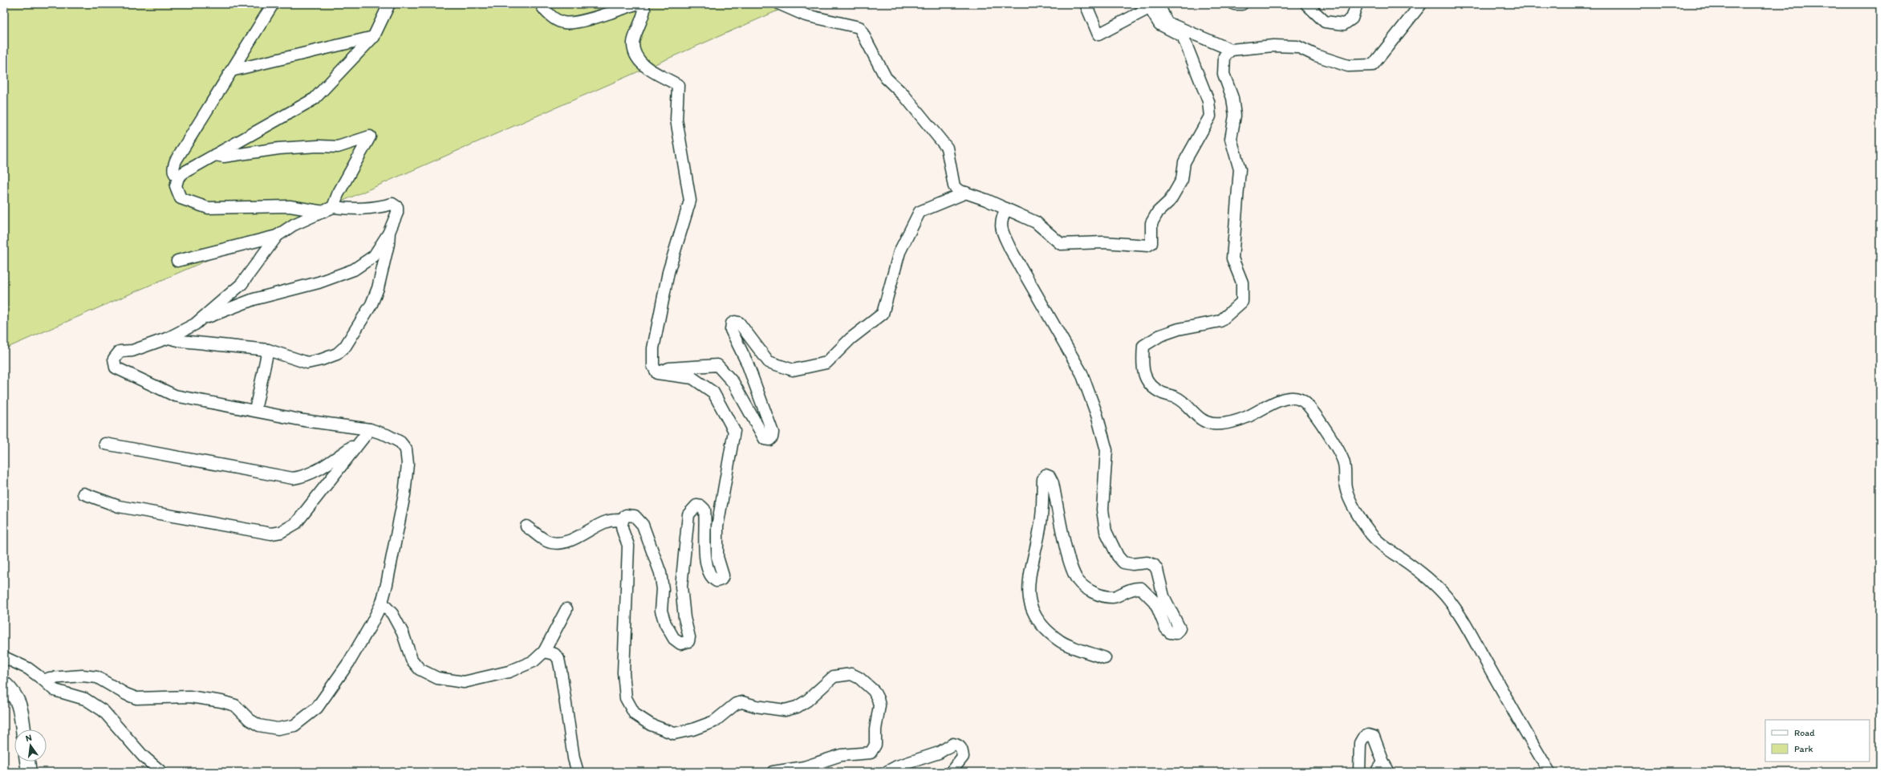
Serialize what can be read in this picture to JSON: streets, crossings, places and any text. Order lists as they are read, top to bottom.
{
  "legend": ["Road", "Park"],
  "north": "top"
}
